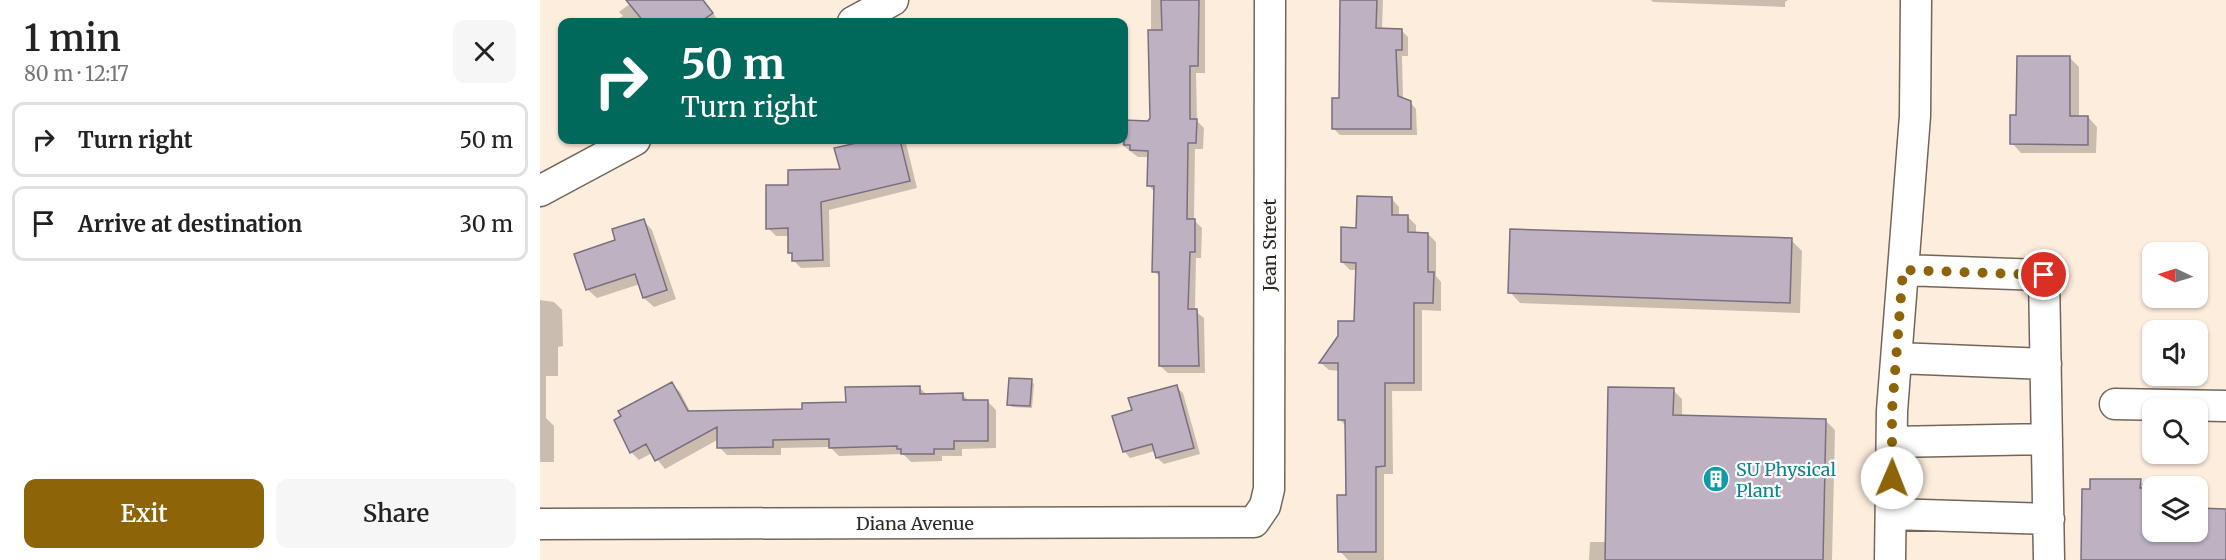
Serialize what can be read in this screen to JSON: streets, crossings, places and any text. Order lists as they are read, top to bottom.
{
  "streets": {
    "street": ["Jean Street", "Diana Avenue"]
  },
  "crossings": [
    ["Jean Street", "Diana Avenue"]
  ],
  "places": {
    "building": ["SU Physical Plant"]
  },
  "north": "left",
  "page": {
    "heading": ["1 min", "80 m · 12:17"],
    "turn": ["50 m", "Turn right"],
    "list": [
      {
        "name": "Turn right",
        "value": "50 m"
      },
      {
        "name": "Arrive at destination",
        "value": "30 m"
      }
    ],
    "buttons": ["Exit", "Share"]
  }
}
